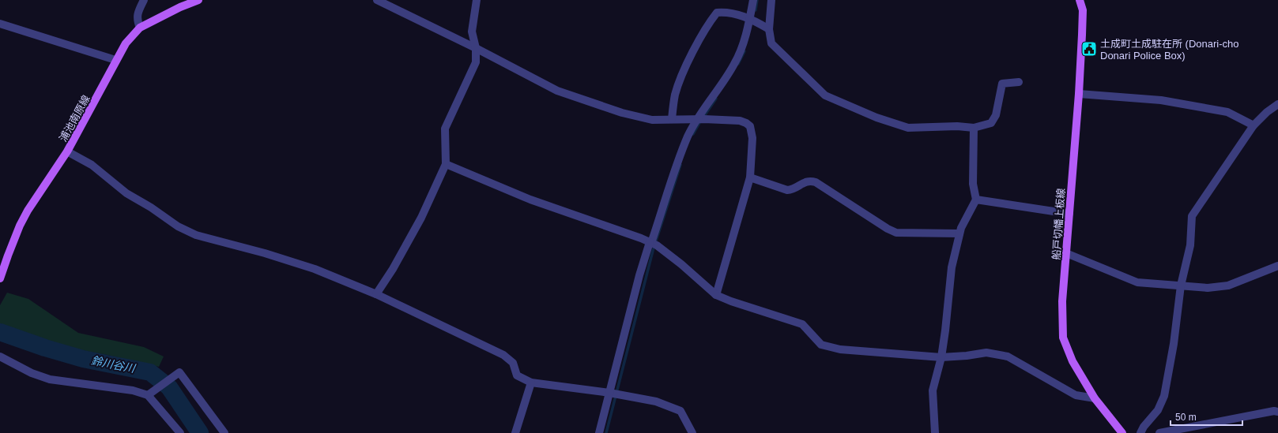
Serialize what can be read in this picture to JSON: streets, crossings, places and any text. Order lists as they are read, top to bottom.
{
  "streets": {
    "main road": ["浦池南原線", "船戸切幡上板線"]
  },
  "water": ["鈴川谷川"],
  "places": {
    "public building": ["土成町土成駐在所 (Donari-cho Donari Police Box)"]
  },
  "scale_bar": "50 m"
}
